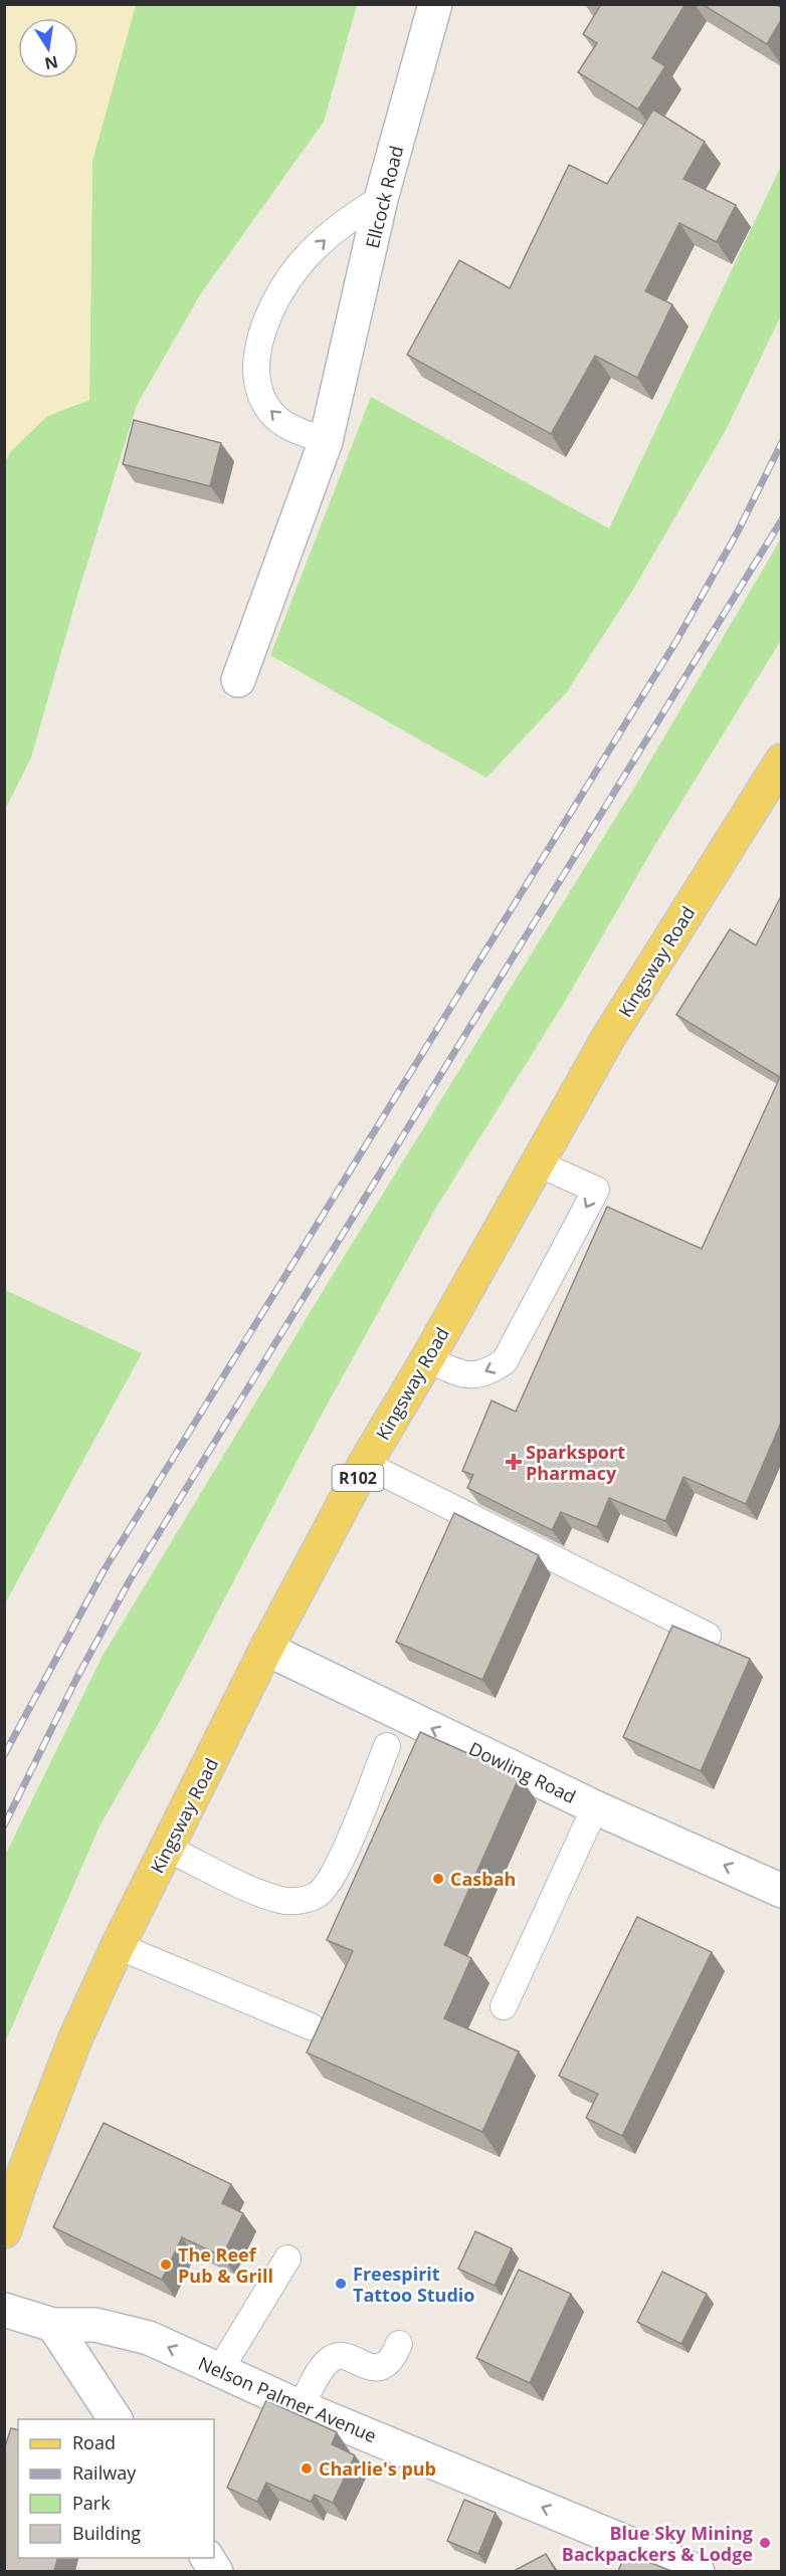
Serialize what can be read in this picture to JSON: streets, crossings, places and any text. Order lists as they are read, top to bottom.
{
  "streets": {
    "main road": ["Kingsway Road", "R102"],
    "street": ["Ellcock Road", "Dowling Road", "Nelson Palmer Avenue"]
  },
  "crossings": [
    ["Kingsway Road", "Dowling Road"]
  ],
  "one_way": ["Dowling Road", "Nelson Palmer Avenue"],
  "places": {
    "health": ["Sparksport Pharmacy"],
    "other": [
      "Casbah",
      "The Reef Pub & Grill",
      "Freespirit Tattoo Studio",
      "Charlie's pub",
      "Blue Sky Mining Backpackers & Lodge"
    ]
  },
  "legend": [
    "Road",
    "Railway",
    "Park",
    "Building"
  ],
  "north": "bottom"
}
